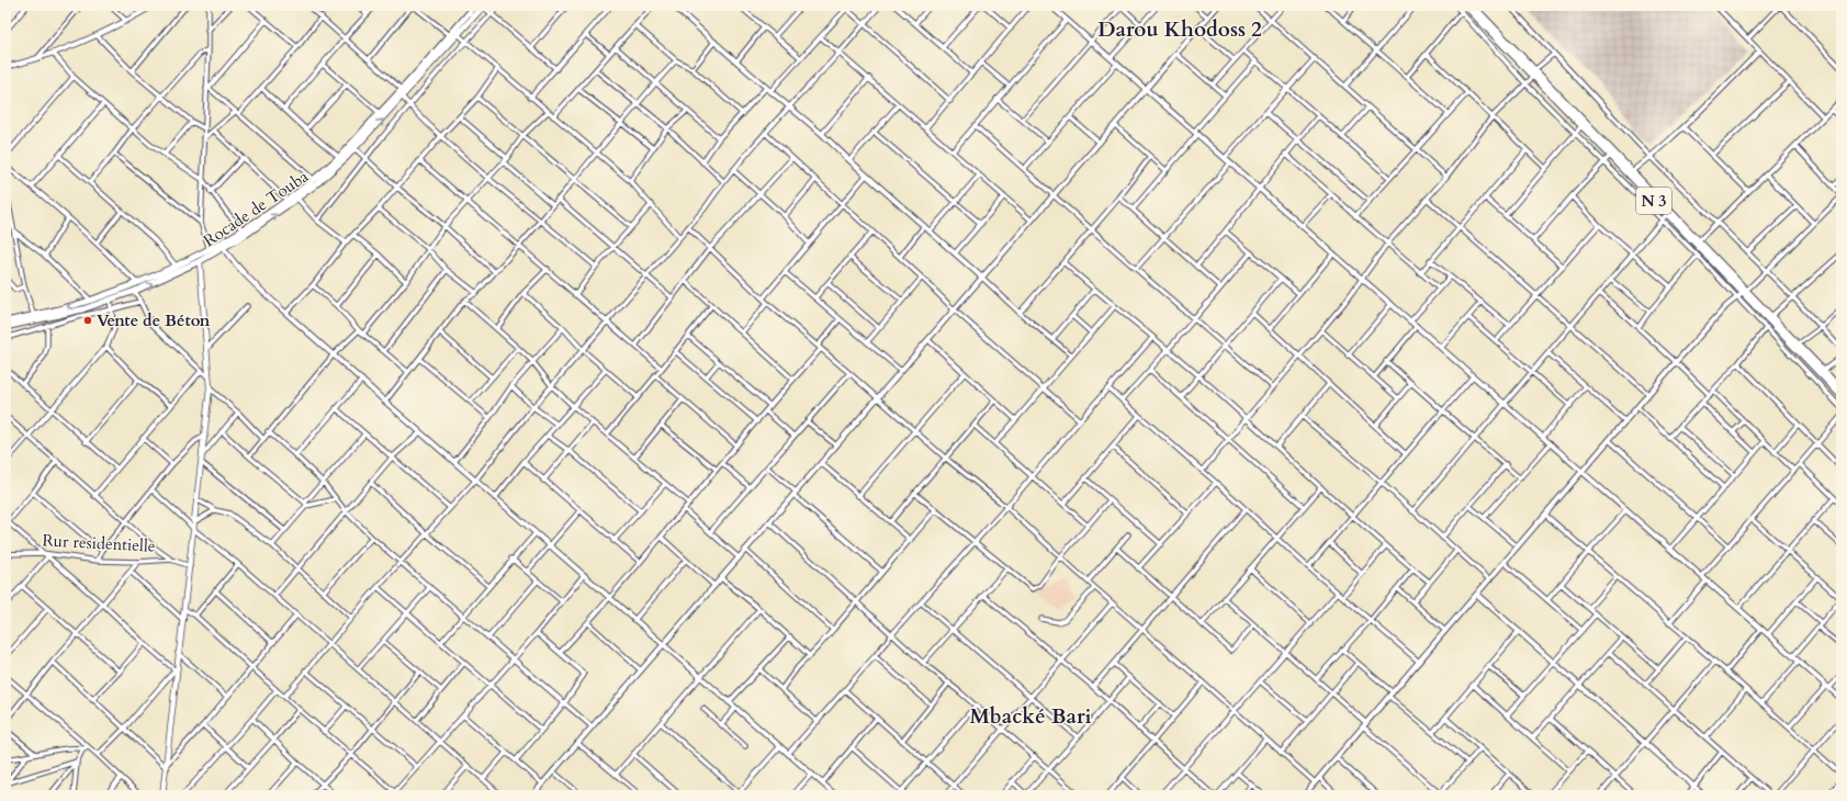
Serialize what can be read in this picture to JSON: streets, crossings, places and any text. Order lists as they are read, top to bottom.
{
  "streets": {
    "main road": ["N 3", "Rocade de Touba"],
    "street": ["Rur residentielle"]
  },
  "districts": ["Darou Khodoss 2", "Mbacké Bari"],
  "places": ["Vente de Béton"]
}
